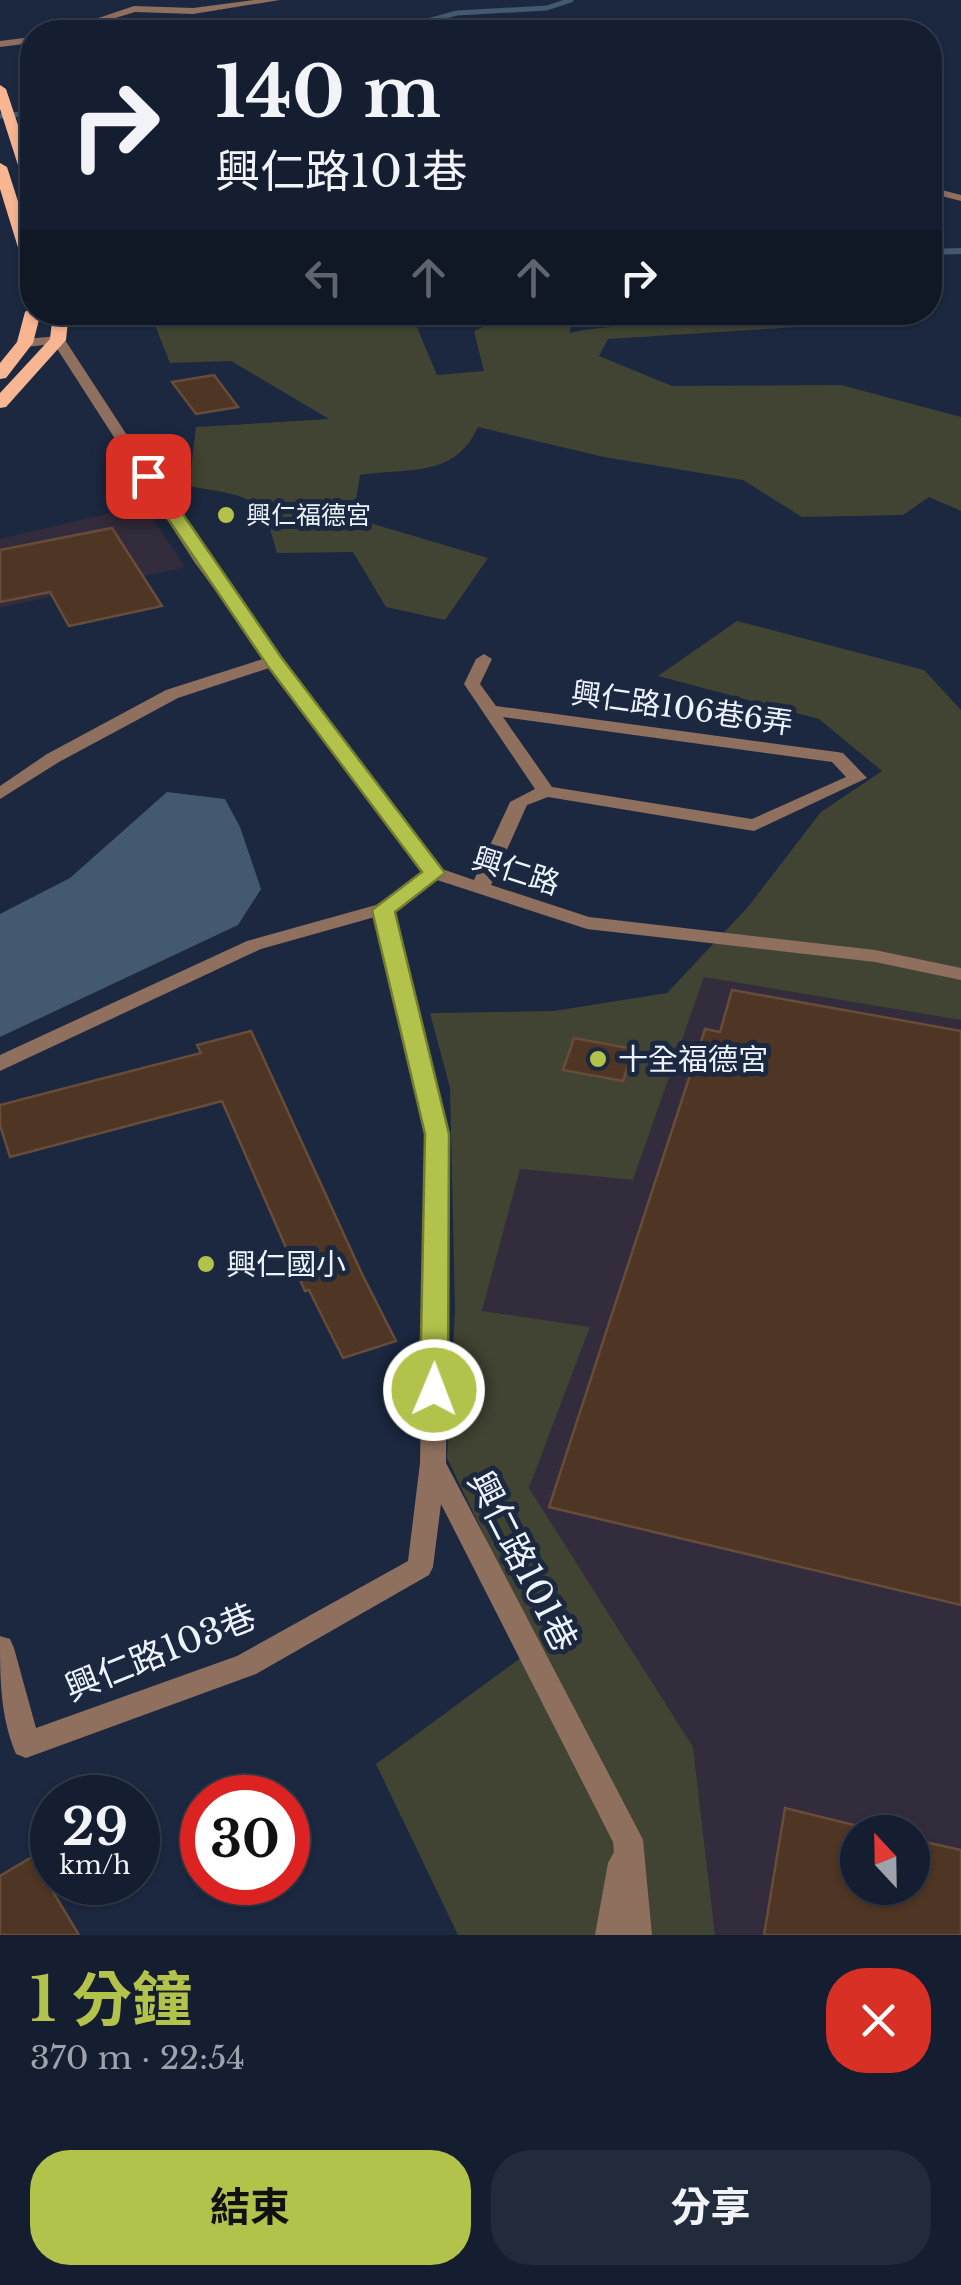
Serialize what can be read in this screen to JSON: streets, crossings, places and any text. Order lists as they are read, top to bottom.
{
  "streets": {
    "street": [
      "興仁路106巷6弄",
      "興仁路",
      "興仁路101巷",
      "興仁路103巷"
    ]
  },
  "crossings": [
    ["興仁路101巷", "興仁路103巷"]
  ],
  "places": ["興仁福德宮", "十全福德宮", "興仁國小"],
  "north": "top",
  "page": {
    "turn": ["140 m", "興仁路101巷"],
    "speed": "29 km/h",
    "limit": "30",
    "heading": ["1 分鐘", "370 m · 22:54"],
    "buttons": ["結束", "分享"]
  }
}
